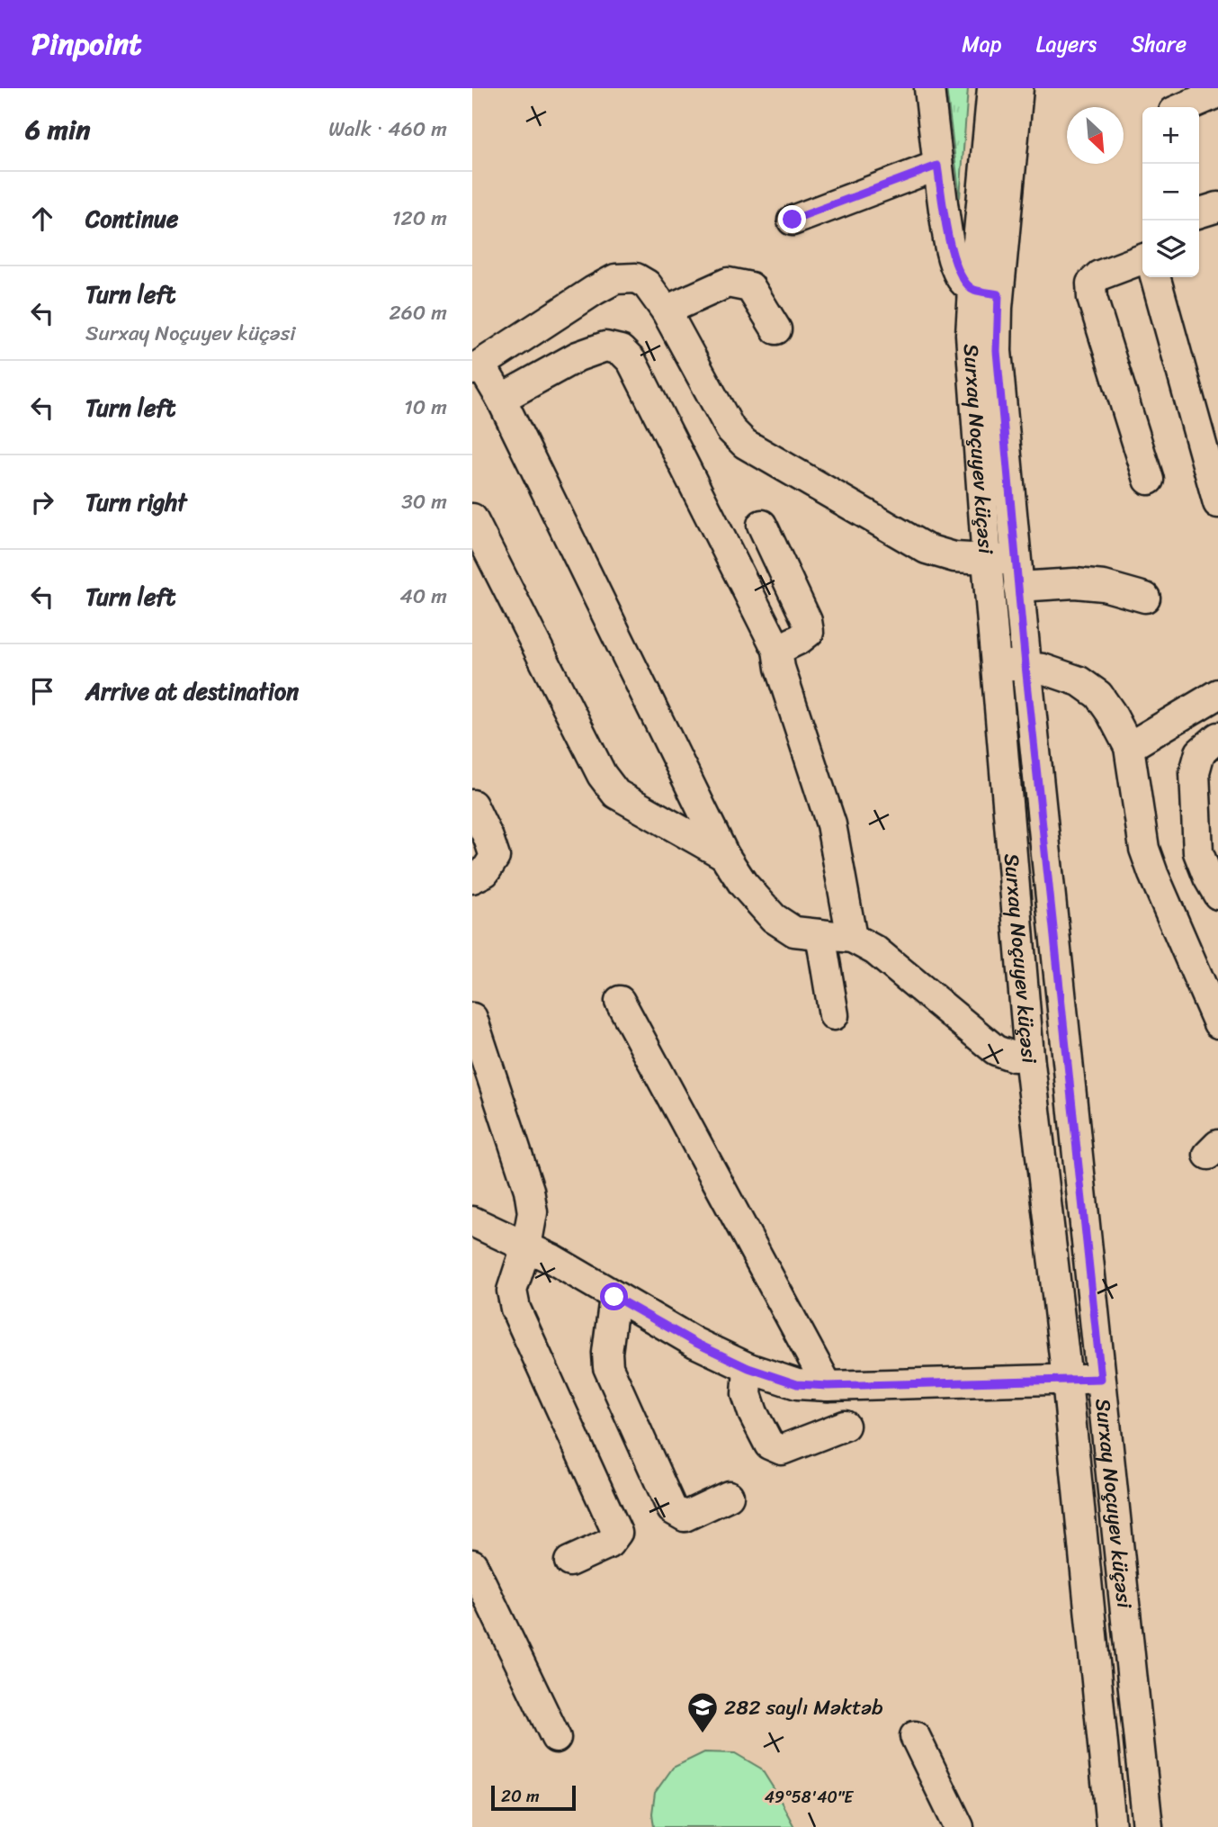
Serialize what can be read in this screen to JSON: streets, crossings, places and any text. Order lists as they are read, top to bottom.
{
  "streets": {
    "street": ["Surxay Noçuyev küçəsi"]
  },
  "places": {
    "school or university": ["282 saylı Məktəb"]
  },
  "scale_bar": "20 m",
  "north": "bottom right",
  "page": {
    "header": "Pinpoint",
    "nav": ["Map", "Layers", "Share"],
    "heading": ["6 min", "Walk · 460 m"],
    "map_buttons": ["+", "−"],
    "list": [
      ["Continue", "120 m"],
      ["Turn left", "Surxay Noçuyev küçəsi", "260 m"],
      ["Turn left", "10 m"],
      ["Turn right", "30 m"],
      ["Turn left", "40 m"],
      "Arrive at destination"
    ],
    "scale": "20 m"
  },
  "coordinates": ["49°58'40\"E"]
}
